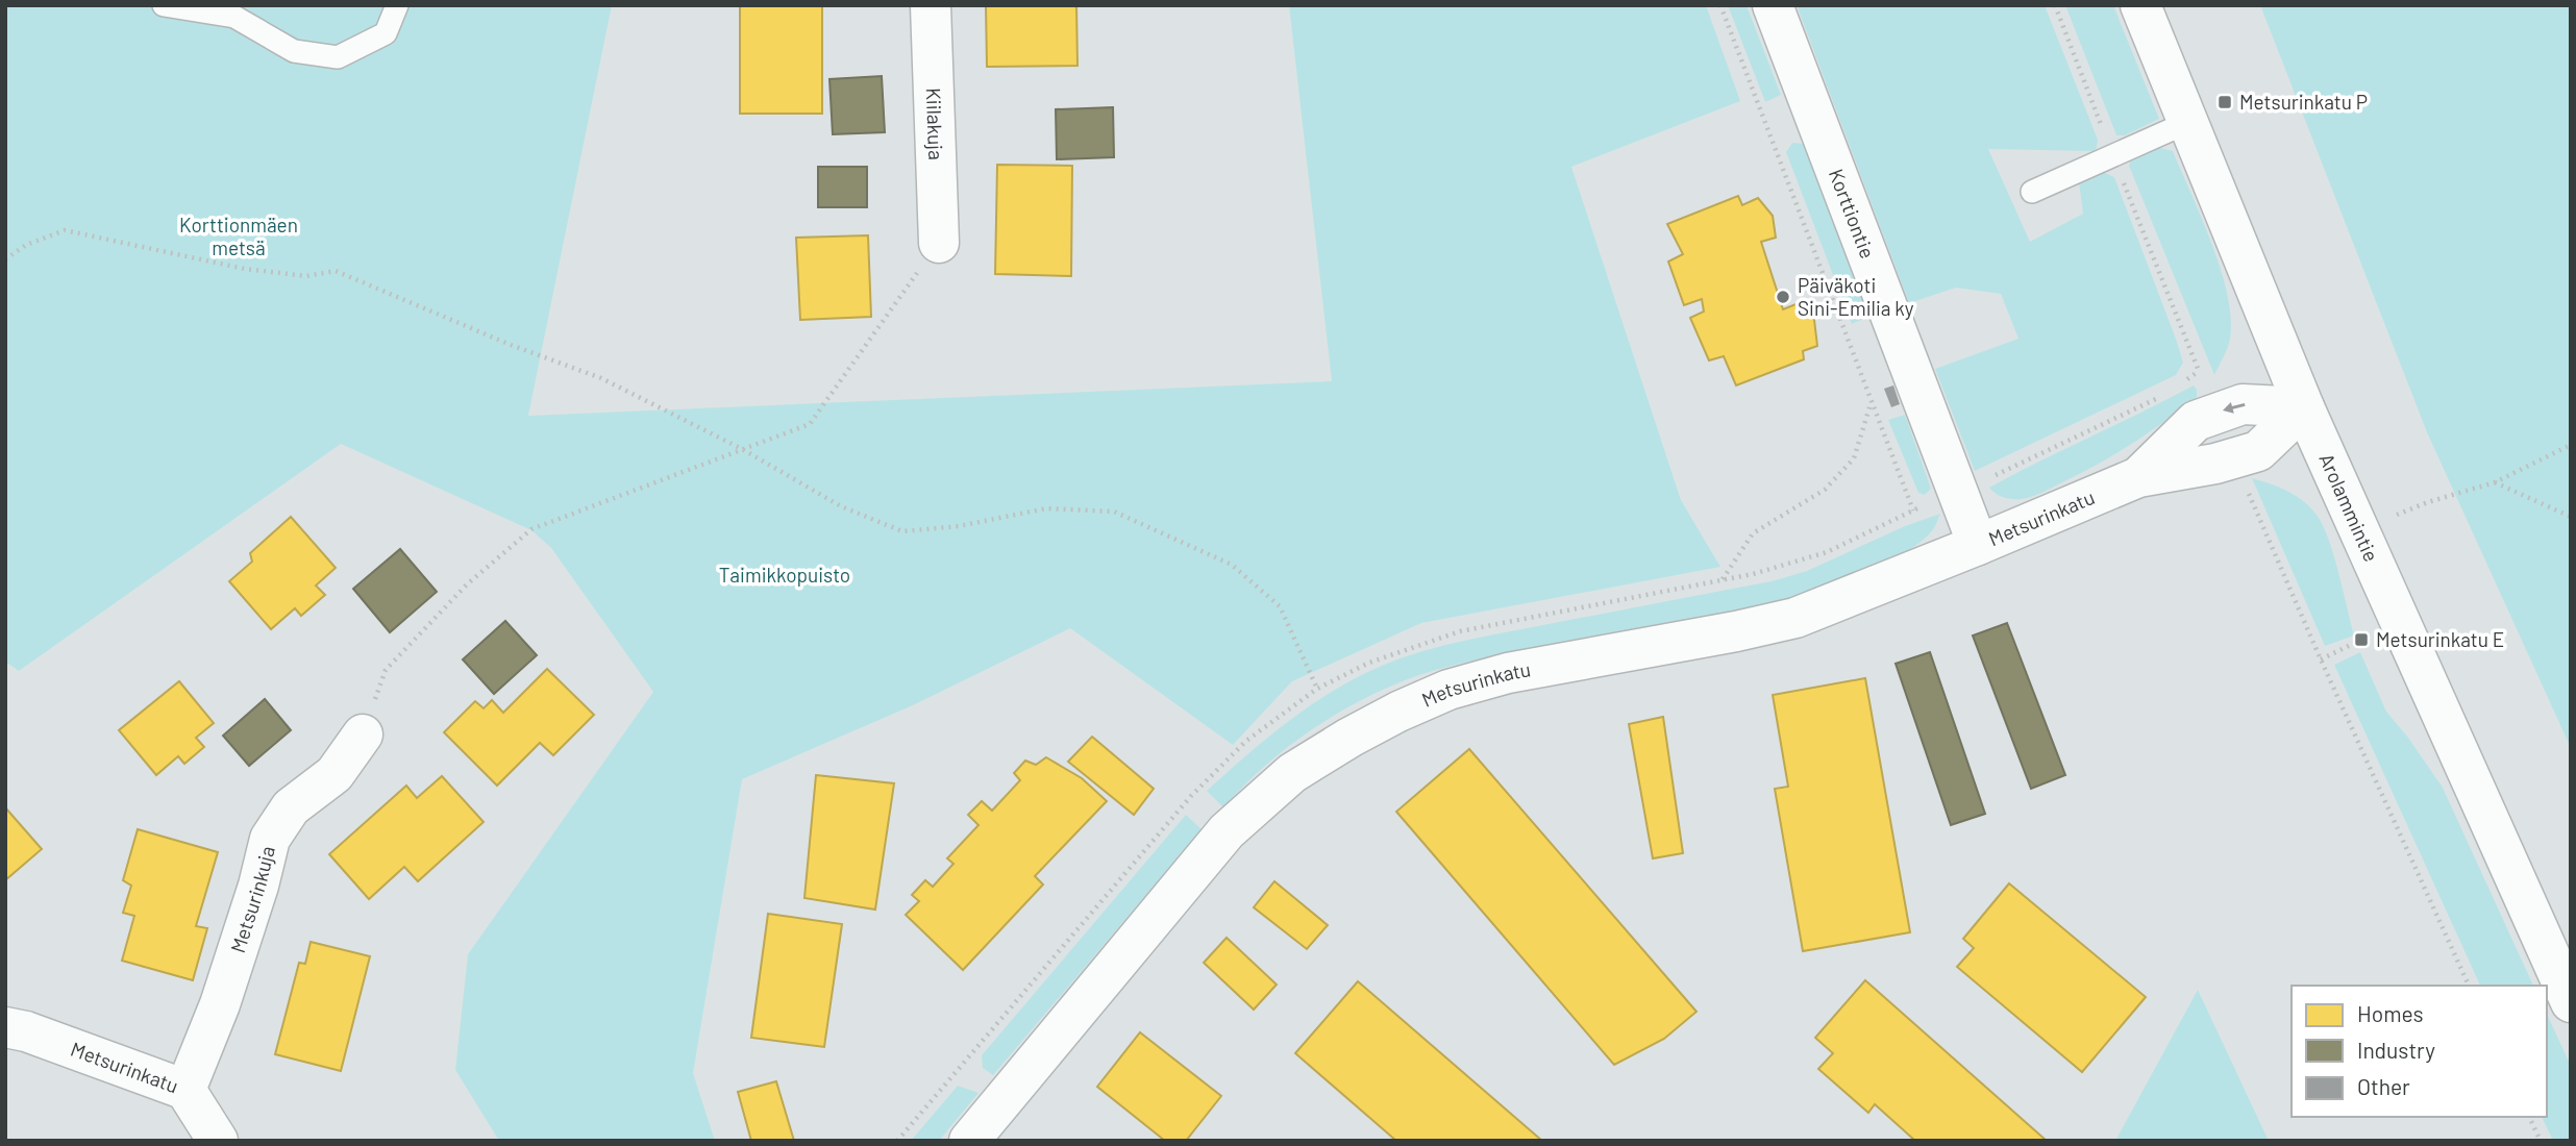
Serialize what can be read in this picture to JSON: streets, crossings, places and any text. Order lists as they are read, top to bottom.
{
  "streets": {
    "street": [
      "Kiilakuja",
      "Korttiontie",
      "Arolammintie",
      "Metsurinkatu",
      "Metsurinkuja"
    ]
  },
  "crossings": [
    ["Korttiontie", "Metsurinkatu"],
    ["Arolammintie", "Metsurinkatu"],
    ["Metsurinkatu", "Metsurinkuja"]
  ],
  "parks": ["Korttionmäen metsä", "Taimikkopuisto"],
  "places": {
    "transit": ["Metsurinkatu P", "Metsurinkatu E"],
    "other": ["Päiväkoti Sini-Emilia ky"]
  },
  "legend": ["Homes", "Industry", "Other"]
}
